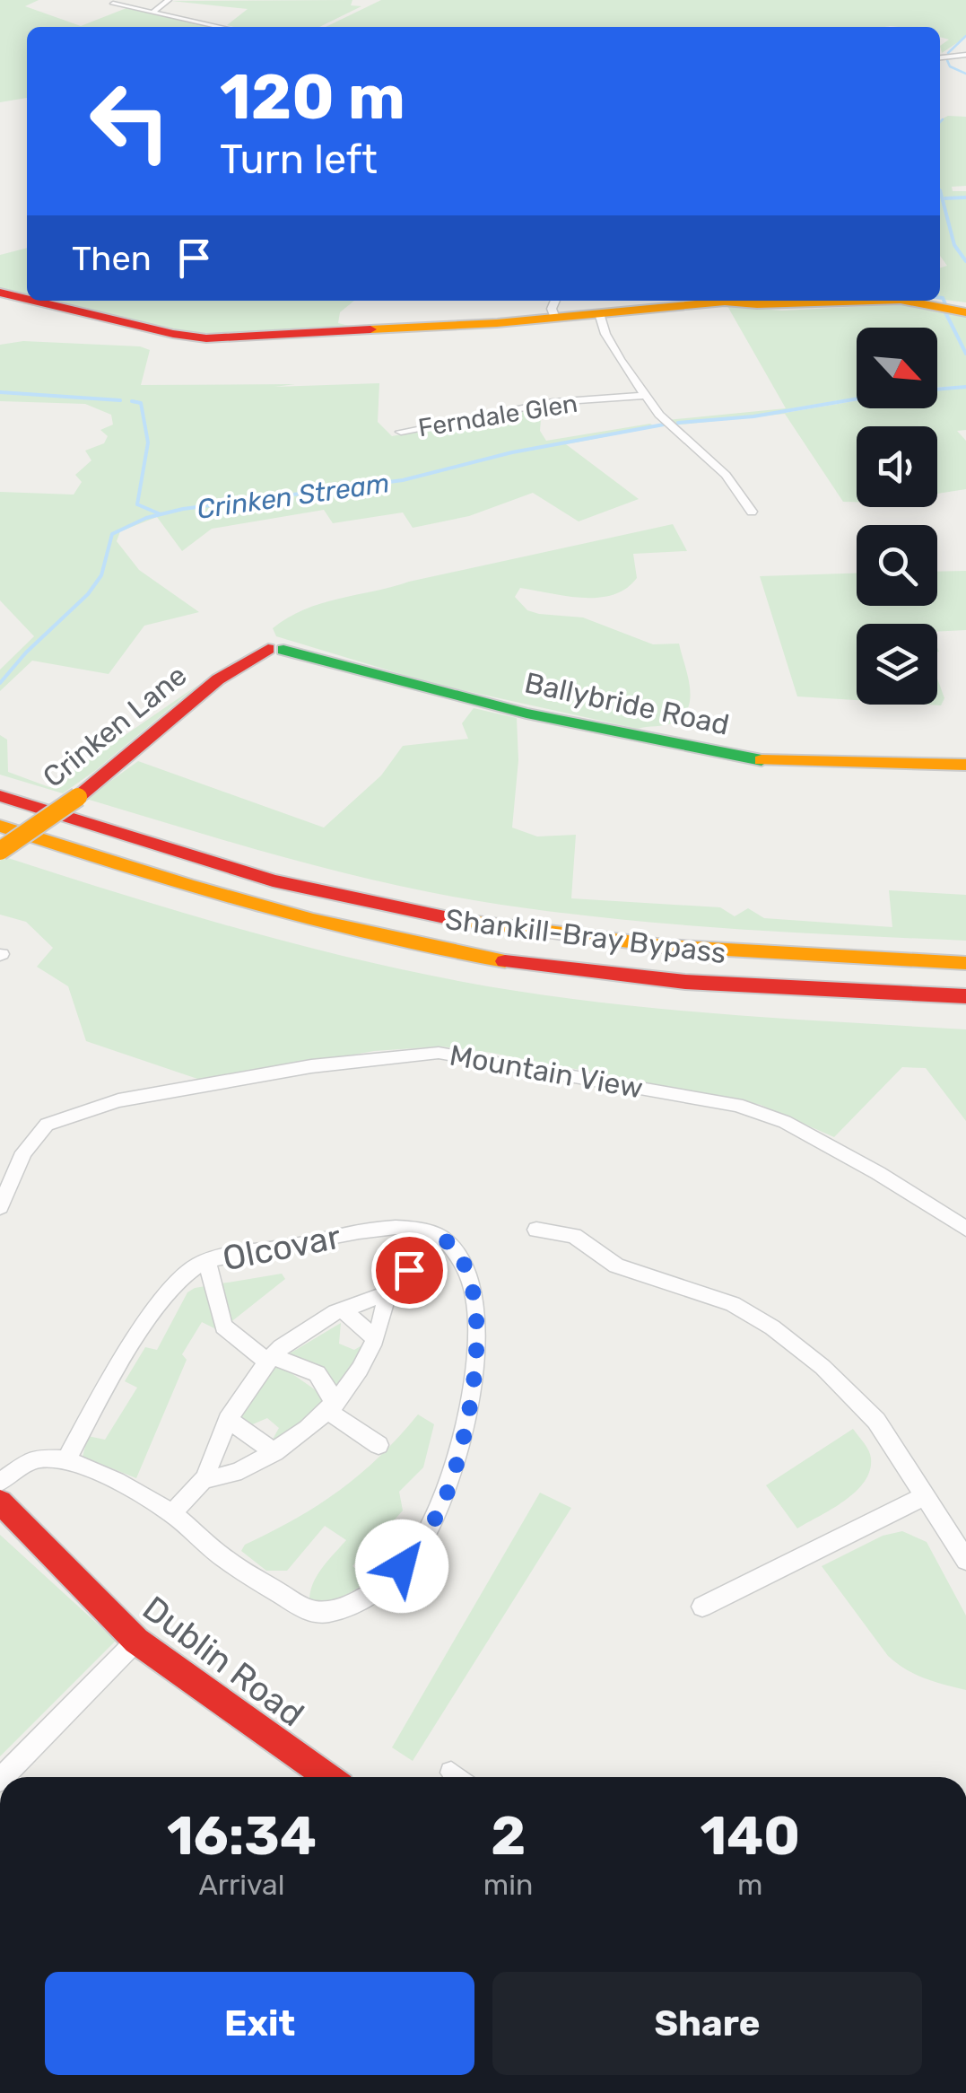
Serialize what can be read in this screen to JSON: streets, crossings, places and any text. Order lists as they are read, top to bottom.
{
  "streets": {
    "main road": [
      "Ballybride Road",
      "Crinken Lane",
      "Shankill-Bray Bypass",
      "Dublin Road"
    ],
    "street": ["Ferndale Glen", "Mountain View", "Olcovar"]
  },
  "crossings": [
    ["Ballybride Road", "Crinken Lane"]
  ],
  "water": ["Crinken Stream"],
  "north": "bottom right",
  "page": {
    "turn": ["120 m", "Turn left"],
    "then": "Then",
    "eta": [
      "16:34",
      "Arrival",
      "2",
      "min",
      "140",
      "m"
    ],
    "buttons": ["Exit", "Share"]
  }
}
